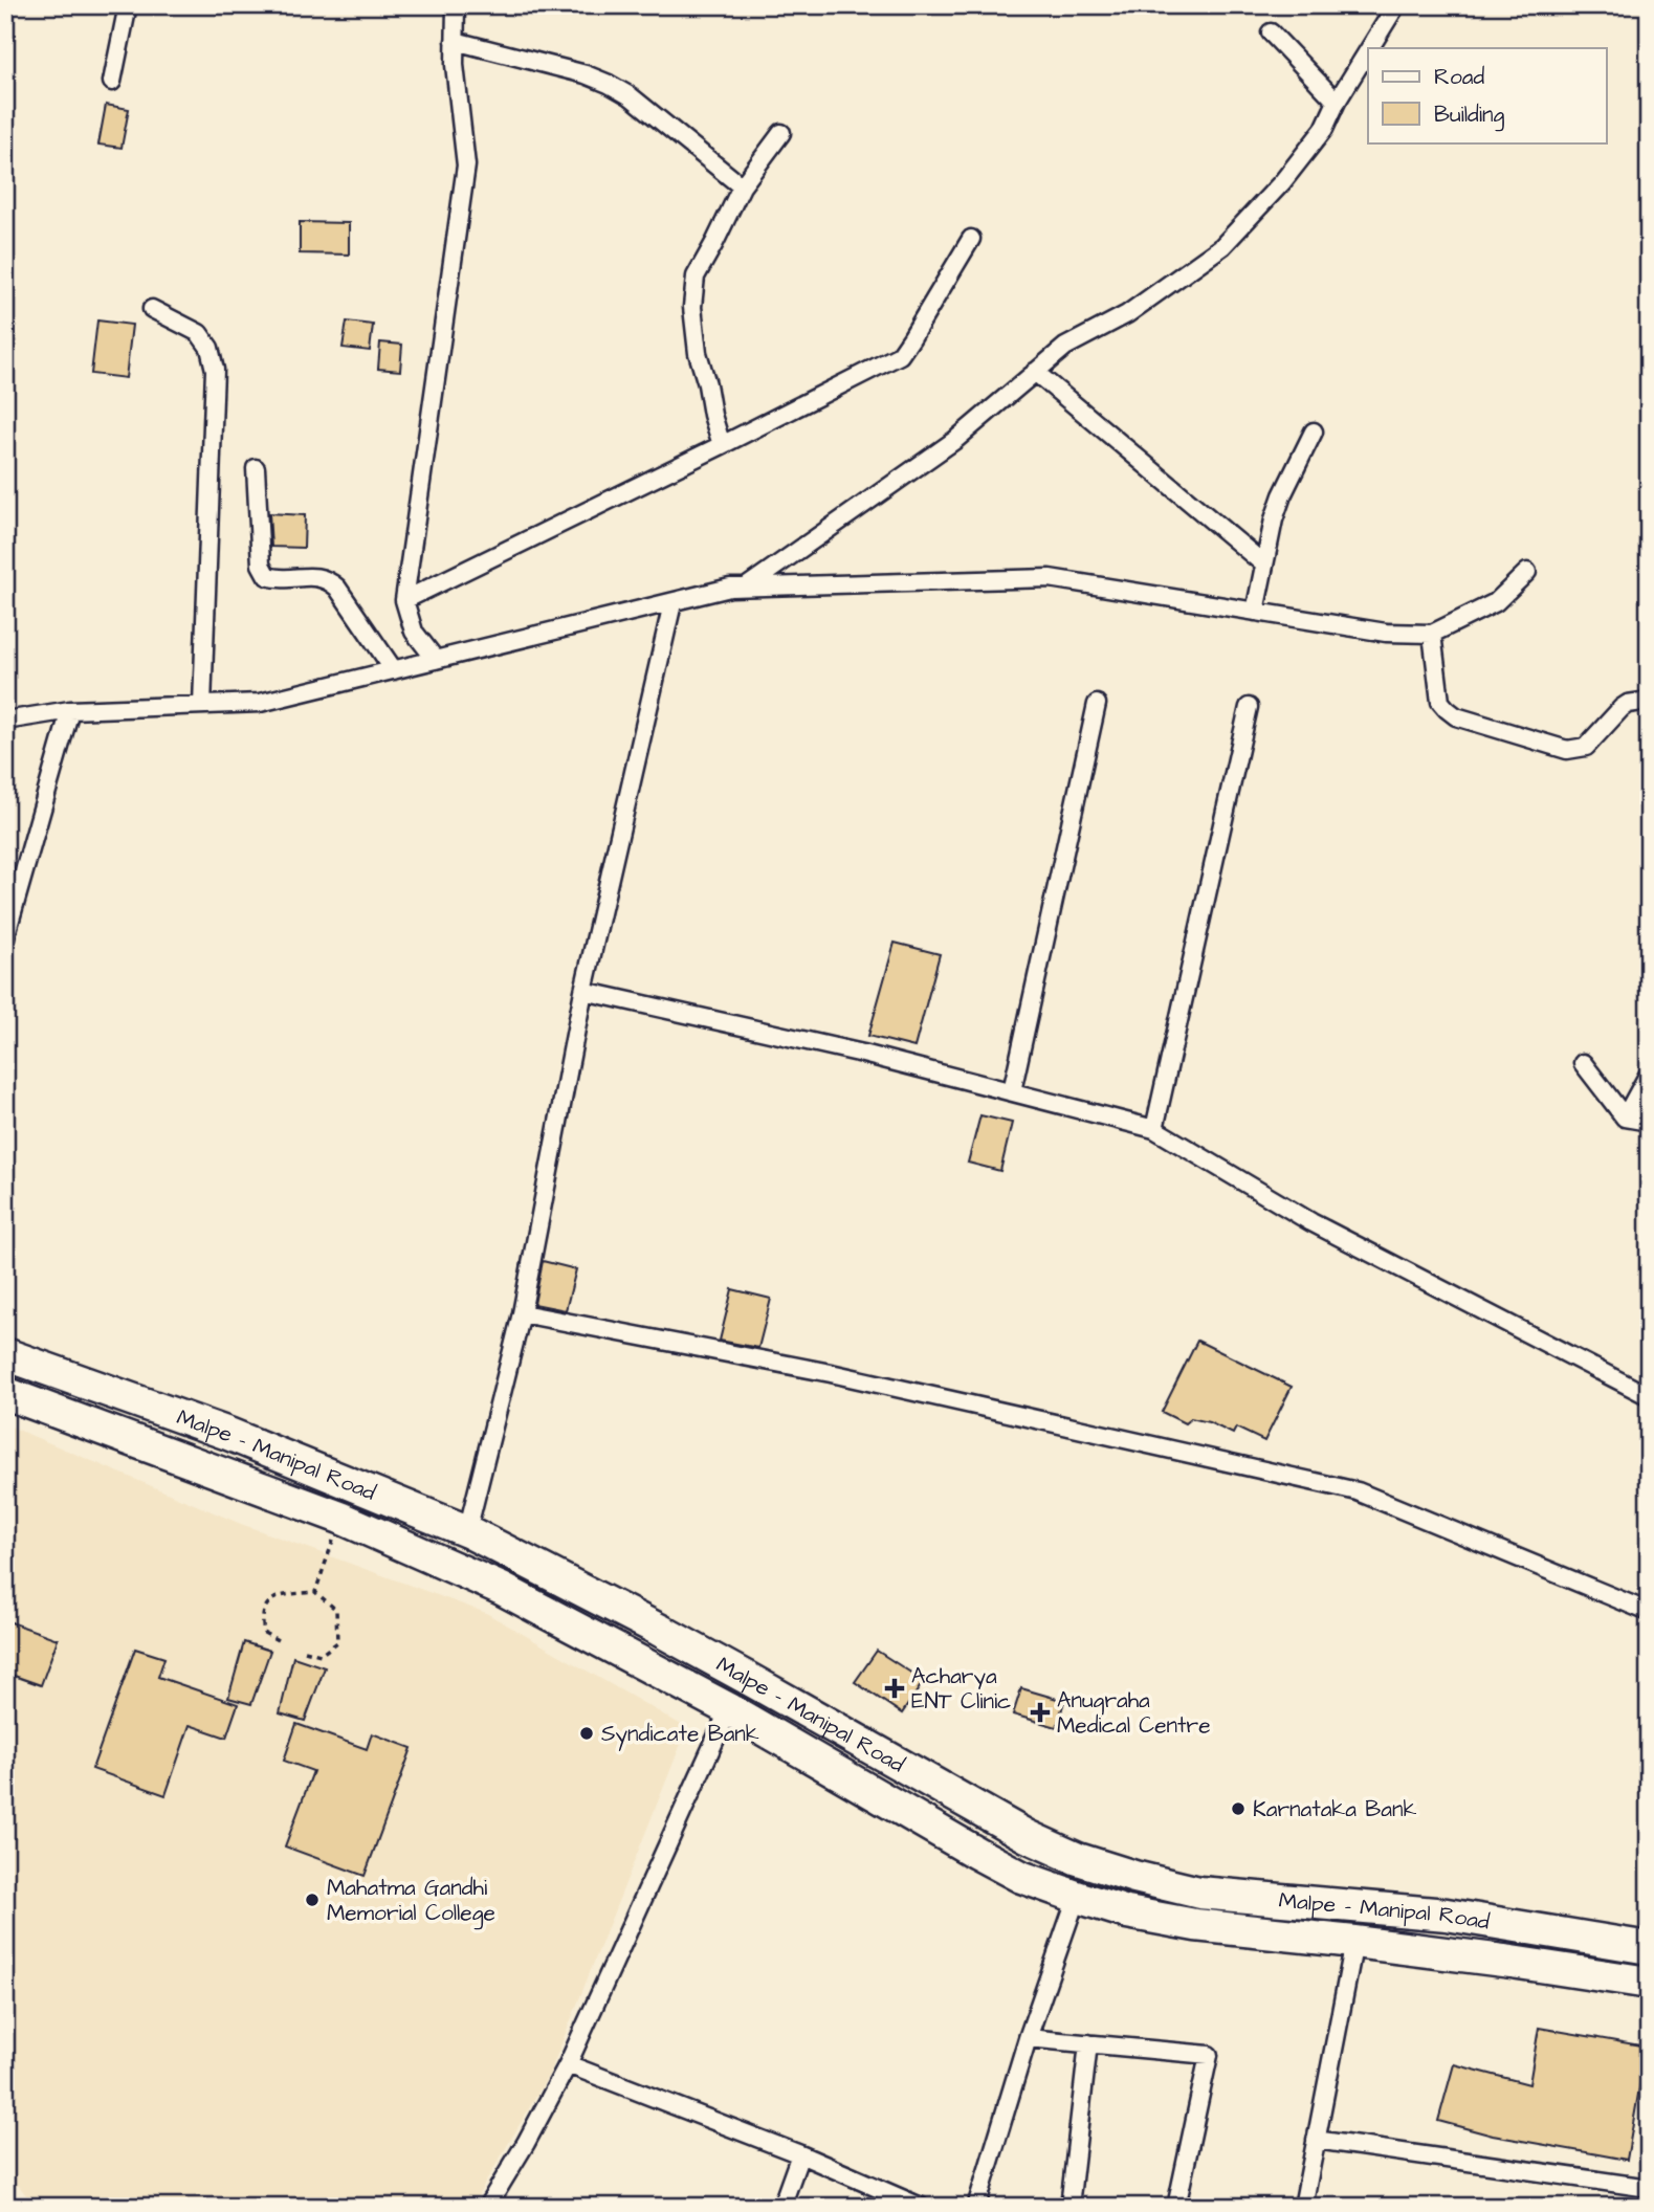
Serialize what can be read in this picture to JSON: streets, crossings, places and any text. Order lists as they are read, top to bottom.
{
  "streets": {
    "highway": ["Malpe - Manipal Road"]
  },
  "places": {
    "health": ["Acharya ENT Clinic", "Anugraha Medical Centre"],
    "other": ["Syndicate Bank", "Karnataka Bank", "Mahatma Gandhi Memorial College"]
  },
  "legend": ["Road", "Building"]
}
